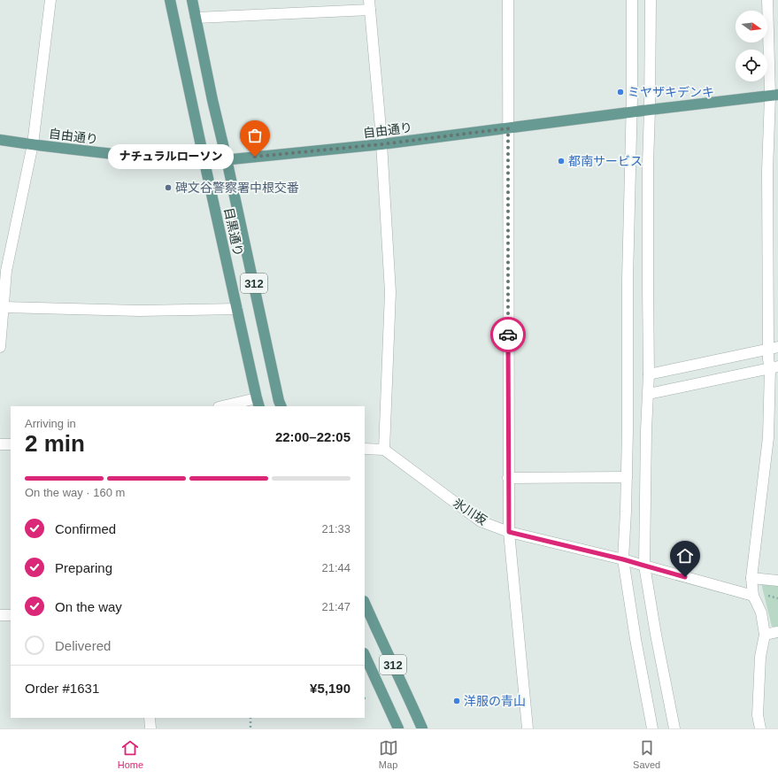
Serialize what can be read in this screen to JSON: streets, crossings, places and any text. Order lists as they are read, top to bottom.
{
  "streets": {
    "main road": ["自由通り", "目黒通り", "312"],
    "street": ["氷川坂"]
  },
  "crossings": [
    ["自由通り", "目黒通り"]
  ],
  "places": [
    "ミヤザキデンキ",
    "ナチュラルローソン",
    "都南サービス",
    "碑文谷警察署中根交番",
    "洋服の青山"
  ],
  "north": "right",
  "page": {
    "bubble": "ナチュラルローソン",
    "heading": ["2 min", "Arriving in", "22:00–22:05"],
    "panel": ["Order #1631", "¥5,190"],
    "bar": "On the way · 160 m",
    "list": [
      ["Confirmed", "21:33"],
      ["Preparing", "21:44"],
      ["On the way", "21:47"],
      "Delivered"
    ],
    "tabs": ["Home", "Map", "Saved"]
  }
}
